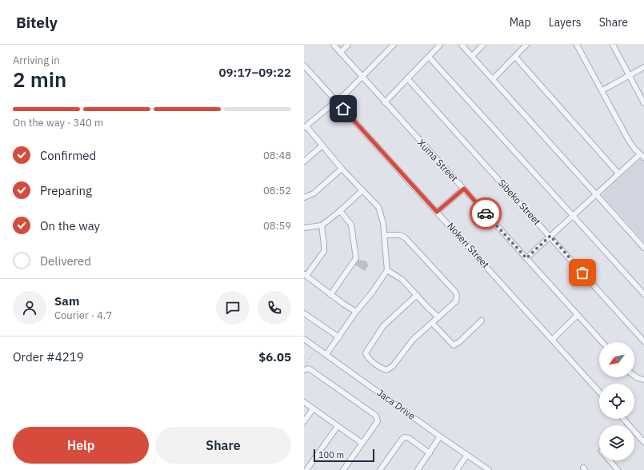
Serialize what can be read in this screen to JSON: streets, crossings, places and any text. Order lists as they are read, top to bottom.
{
  "streets": {
    "street": [
      "Xuma Street",
      "Sibeko Street",
      "Nokeri Street",
      "Jaca Drive"
    ]
  },
  "scale_bar": "100 m",
  "north": "bottom left",
  "page": {
    "header": "Bitely",
    "nav": ["Map", "Layers", "Share"],
    "heading": ["2 min", "Arriving in", "09:17–09:22"],
    "panel": [
      "Sam",
      "Courier · 4.7",
      "Order #4219",
      "$6.05"
    ],
    "bar": "On the way · 340 m",
    "list": [
      ["Confirmed", "08:48"],
      ["Preparing", "08:52"],
      ["On the way", "08:59"],
      "Delivered"
    ],
    "buttons": ["Help", "Share"],
    "scale": "100 m"
  }
}
